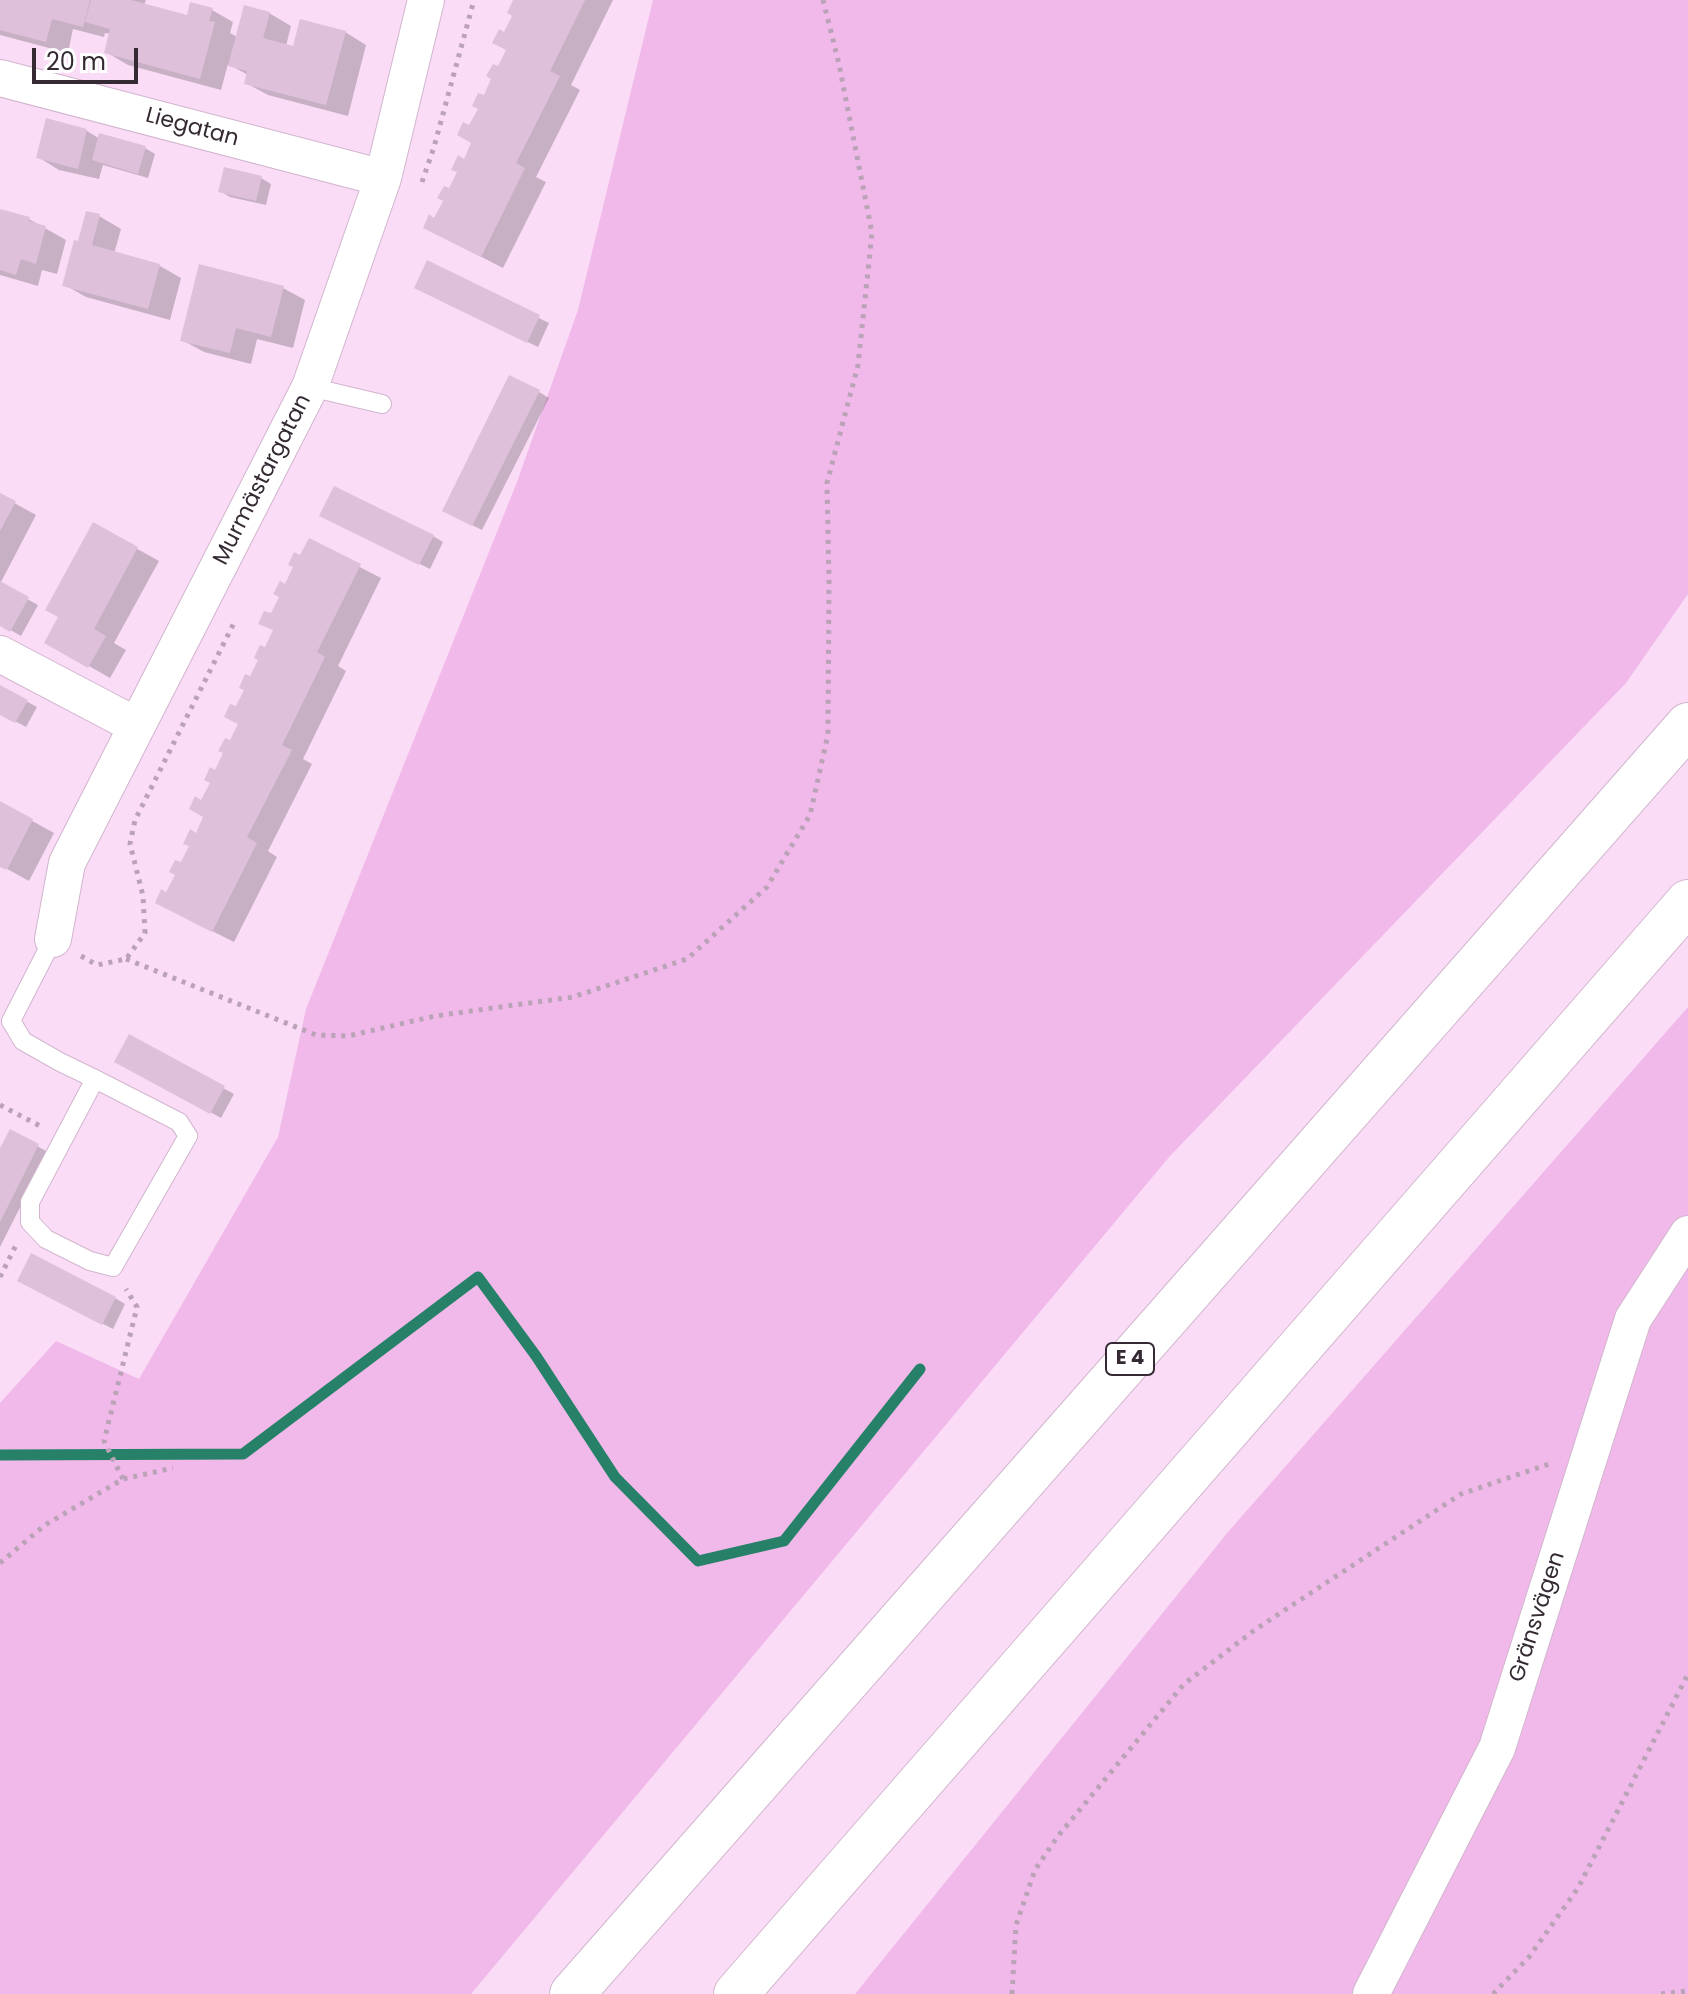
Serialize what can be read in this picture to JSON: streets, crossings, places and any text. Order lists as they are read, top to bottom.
{
  "streets": {
    "highway": ["E 4"],
    "street": ["Liegatan", "Murmästargatan", "Gränsvägen"]
  },
  "crossings": [
    ["Liegatan", "Murmästargatan"]
  ],
  "scale_bar": "20 m"
}
